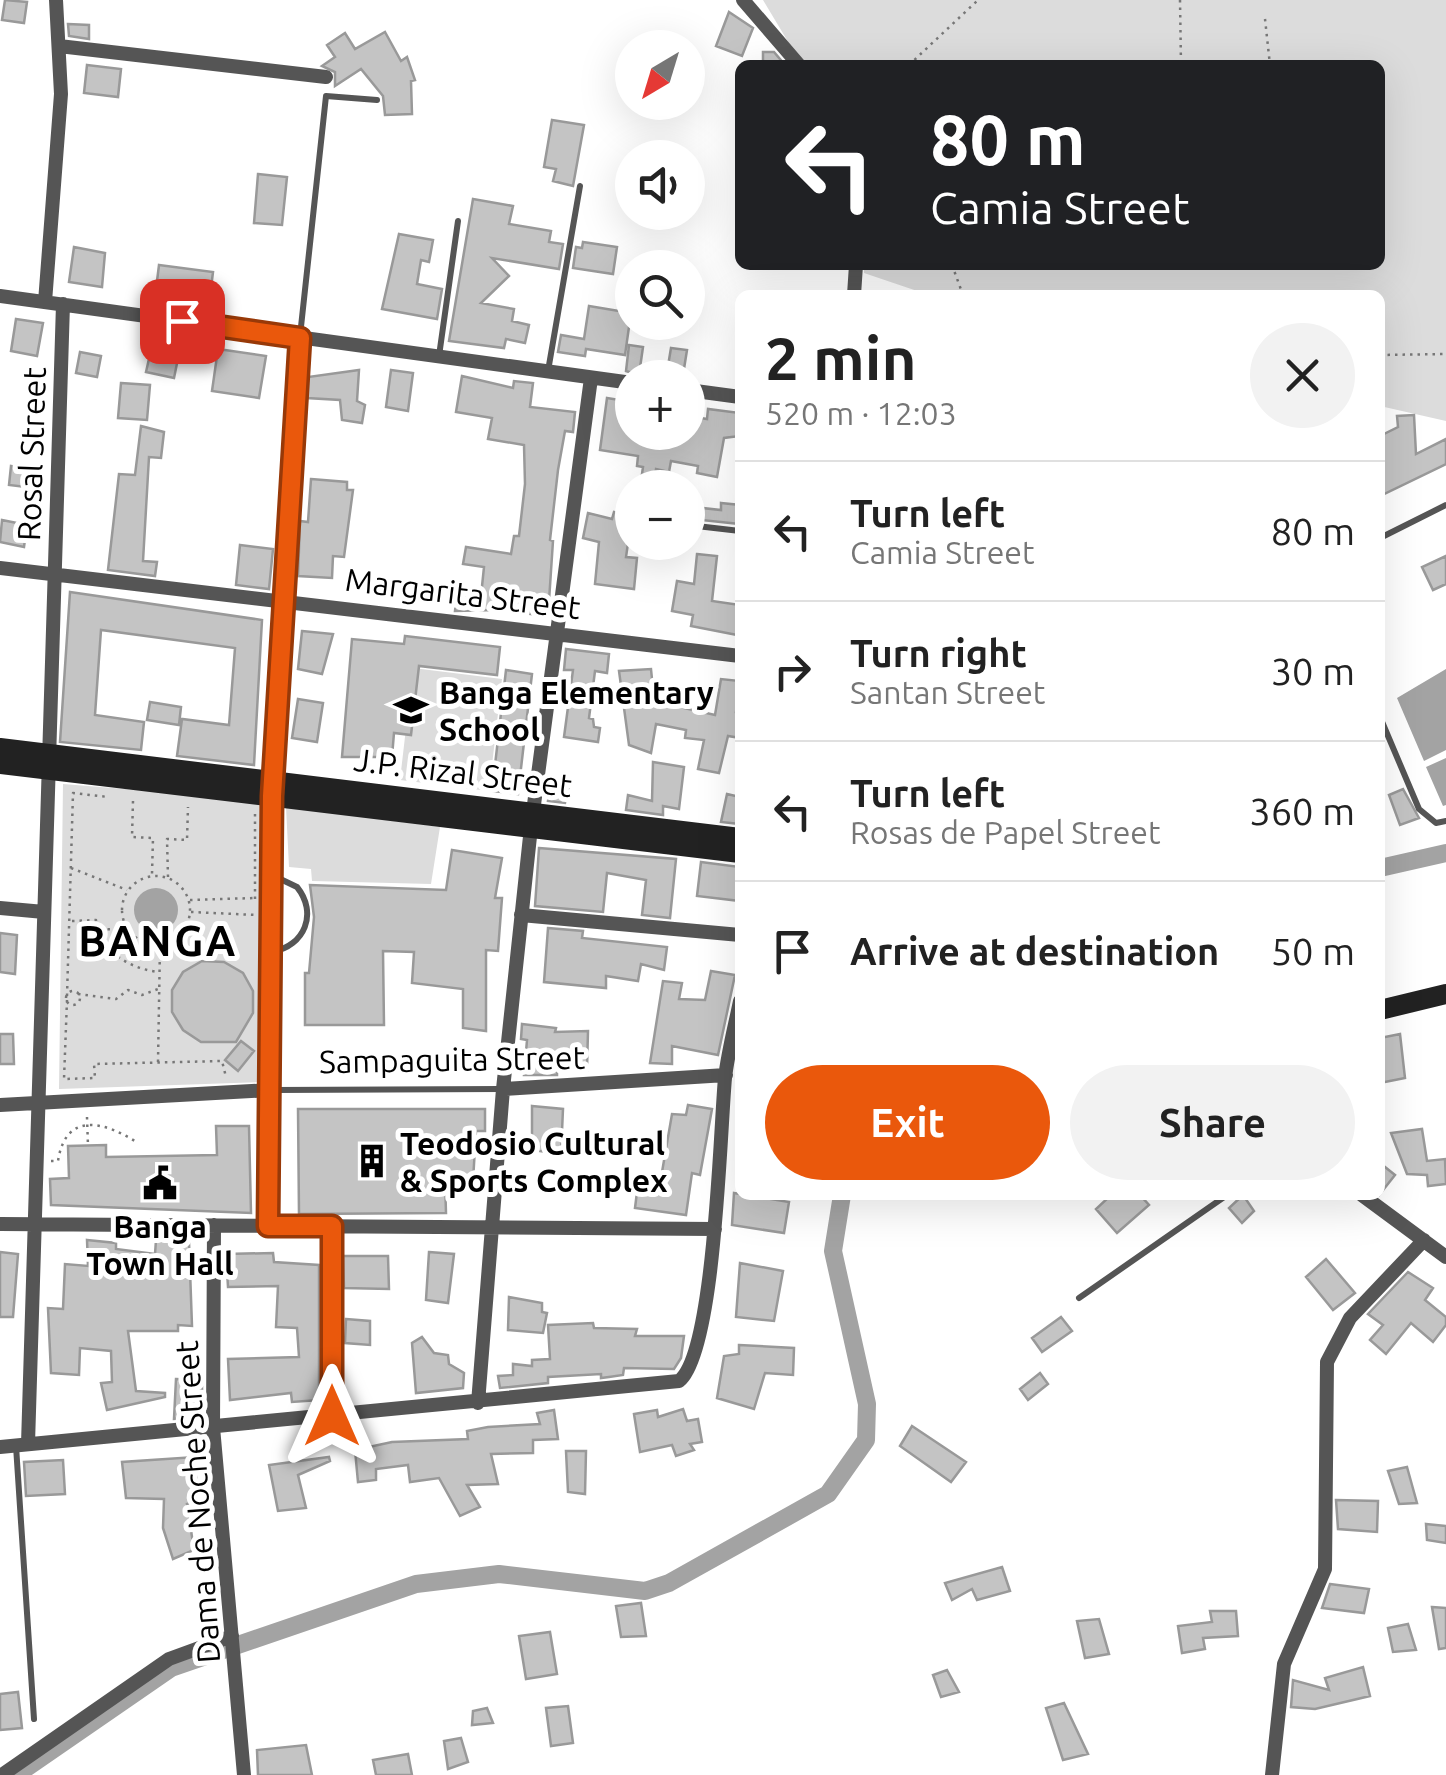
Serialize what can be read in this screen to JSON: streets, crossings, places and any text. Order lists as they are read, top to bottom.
{
  "streets": {
    "main road": ["J.P. Rizal Street"],
    "street": [
      "Rosal Street",
      "Margarita Street",
      "Sampaguita Street",
      "Dama de Noche Street"
    ]
  },
  "crossings": [
    ["Rosal Street", "Margarita Street"],
    ["Rosal Street", "J.P. Rizal Street"],
    ["Rosal Street", "Sampaguita Street"]
  ],
  "districts": ["BANGA"],
  "places": {
    "school or university": ["Banga Elementary School"],
    "building": ["Teodosio Cultural & Sports Complex"],
    "public building": ["Banga Town Hall"]
  },
  "north": "bottom left",
  "page": {
    "map_buttons": ["+", "−"],
    "turn": ["80 m", "Camia Street"],
    "heading": ["2 min", "520 m · 12:03"],
    "list": [
      {
        "name": "Turn left",
        "note": "Camia Street",
        "value": "80 m"
      },
      {
        "name": "Turn right",
        "note": "Santan Street",
        "value": "30 m"
      },
      {
        "name": "Turn left",
        "note": "Rosas de Papel Street",
        "value": "360 m"
      },
      {
        "name": "Arrive at destination",
        "value": "50 m"
      }
    ],
    "buttons": ["Exit", "Share"]
  }
}
